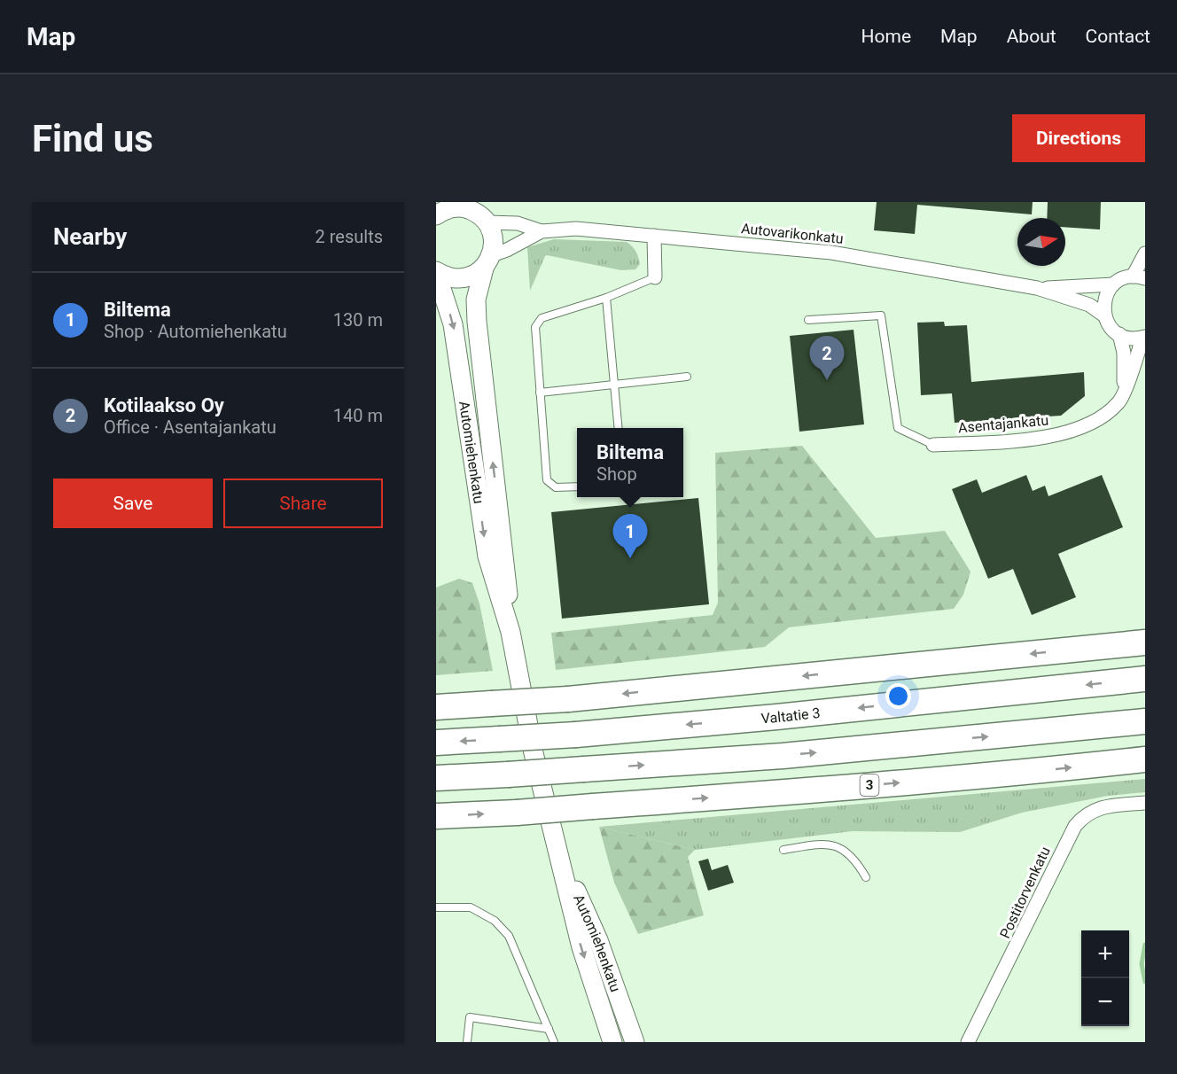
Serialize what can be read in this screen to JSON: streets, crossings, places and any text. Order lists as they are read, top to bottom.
{
  "streets": {
    "highway": ["Valtatie 3", "3"],
    "main road": ["Automiehenkatu"],
    "street": ["Autovarikonkatu", "Asentajankatu", "Postitorvenkatu"]
  },
  "crossings": [
    ["Autovarikonkatu", "Automiehenkatu"]
  ],
  "north": "right",
  "page": {
    "header": "Map",
    "nav": [
      "Home",
      "Map",
      "About",
      "Contact"
    ],
    "buttons": [
      "Directions",
      ["Save", "Share"]
    ],
    "title": "Find us",
    "heading": ["Nearby", "2 results"],
    "list": [
      {
        "mark": "1",
        "name": "Biltema",
        "note": "Shop · Automiehenkatu",
        "value": "130 m"
      },
      {
        "mark": "2",
        "name": "Kotilaakso Oy",
        "note": "Office · Asentajankatu",
        "value": "140 m"
      }
    ],
    "pins": ["2", "1"],
    "popup": ["Biltema", "Shop"],
    "map_buttons": ["+", "−"]
  }
}
